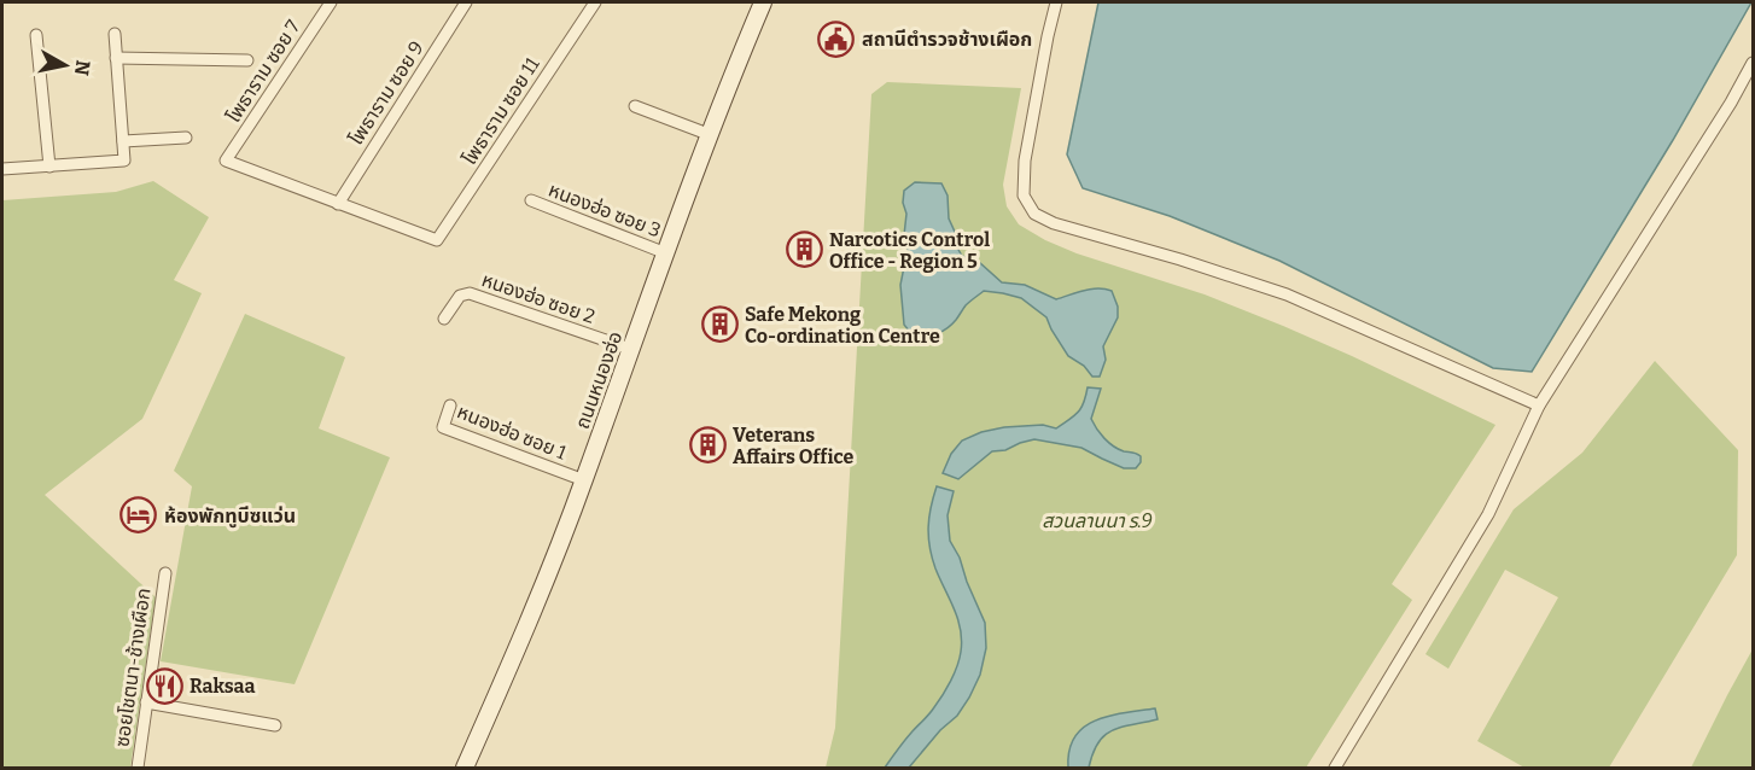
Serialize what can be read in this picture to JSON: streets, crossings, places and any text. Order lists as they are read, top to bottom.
{
  "streets": {
    "main road": ["ถนนหนองฮ่อ"],
    "street": [
      "โพธาราม ซอย 7",
      "โพธาราม ซอย 9",
      "โพธาราม ซอย 11",
      "หนองฮ่อ ซอย 3",
      "หนองฮ่อ ซอย 2",
      "หนองฮ่อ ซอย 1",
      "ซอยโชตนา-ช้างเผือก"
    ]
  },
  "crossings": [
    ["โพธาราม ซอย 7", "โพธาราม ซอย 9"],
    ["โพธาราม ซอย 7", "โพธาราม ซอย 11"],
    ["โพธาราม ซอย 9", "โพธาราม ซอย 11"],
    ["หนองฮ่อ ซอย 3", "ถนนหนองฮ่อ"],
    ["หนองฮ่อ ซอย 2", "ถนนหนองฮ่อ"],
    ["ถนนหนองฮ่อ", "หนองฮ่อ ซอย 1"]
  ],
  "parks": ["สวนลานนา ร.9"],
  "places": {
    "public building": ["สถานีตำรวจช้างเผือก"],
    "building": ["Narcotics Control Office - Region 5", "Safe Mekong Co-ordination Centre", "Veterans Affairs Office"],
    "hotel": ["ห้องพักทูบีซแว่น"],
    "restaurant": ["Raksaa"]
  },
  "north": "right"
}
